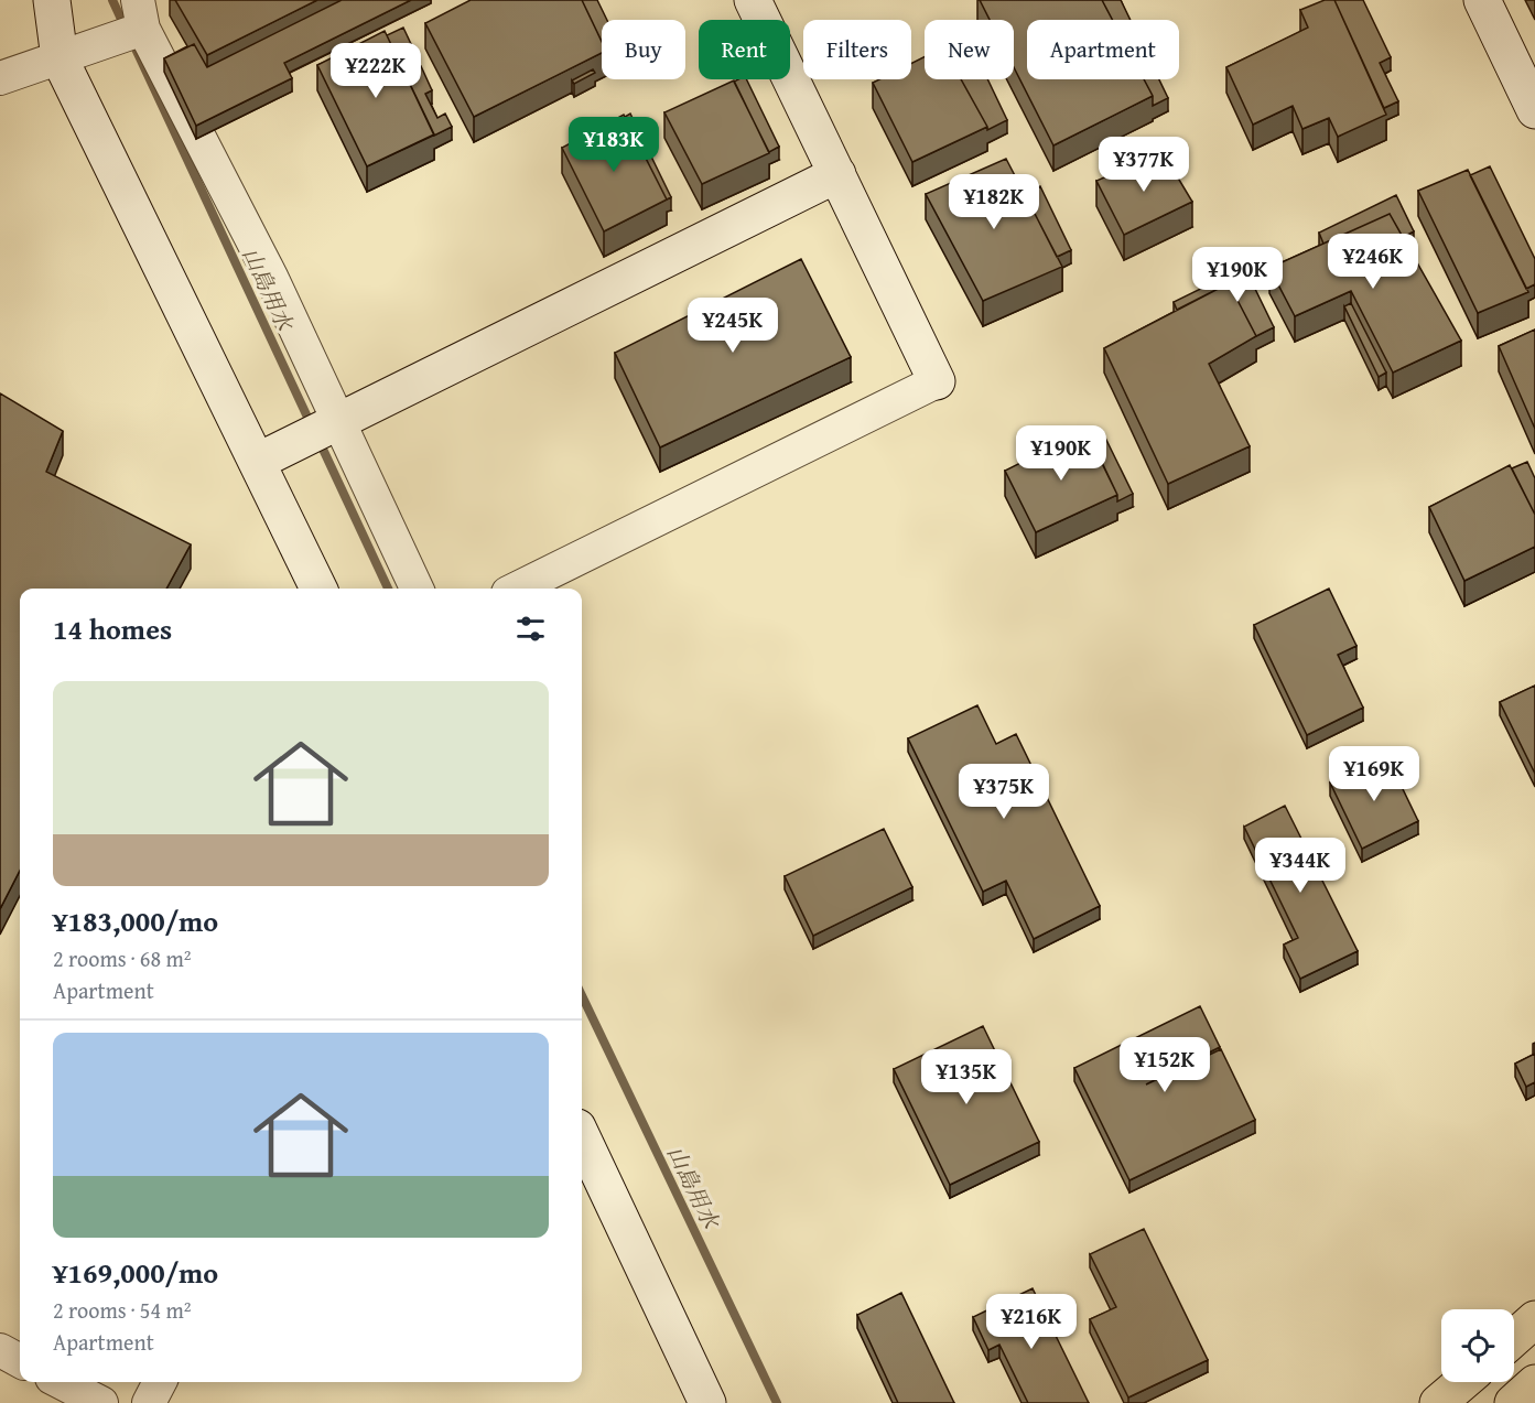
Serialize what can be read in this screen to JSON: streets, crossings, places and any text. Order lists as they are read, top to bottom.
{
  "water": ["山島用水"],
  "page": {
    "chip": [
      "Buy",
      "Rent",
      "Filters",
      "New",
      "Apartment"
    ],
    "price": [
      "¥222K",
      "¥183K",
      "¥377K",
      "¥182K",
      "¥246K",
      "¥190K",
      "¥245K",
      "¥190K",
      "¥169K",
      "¥375K",
      "¥344K",
      "¥152K",
      "¥135K",
      "¥216K"
    ],
    "heading": "14 homes",
    "list": [
      {
        "name": "¥183,000/mo",
        "note": "2 rooms · 68 m² · Apartment"
      },
      {
        "name": "¥169,000/mo",
        "note": "2 rooms · 54 m² · Apartment"
      }
    ]
  }
}
